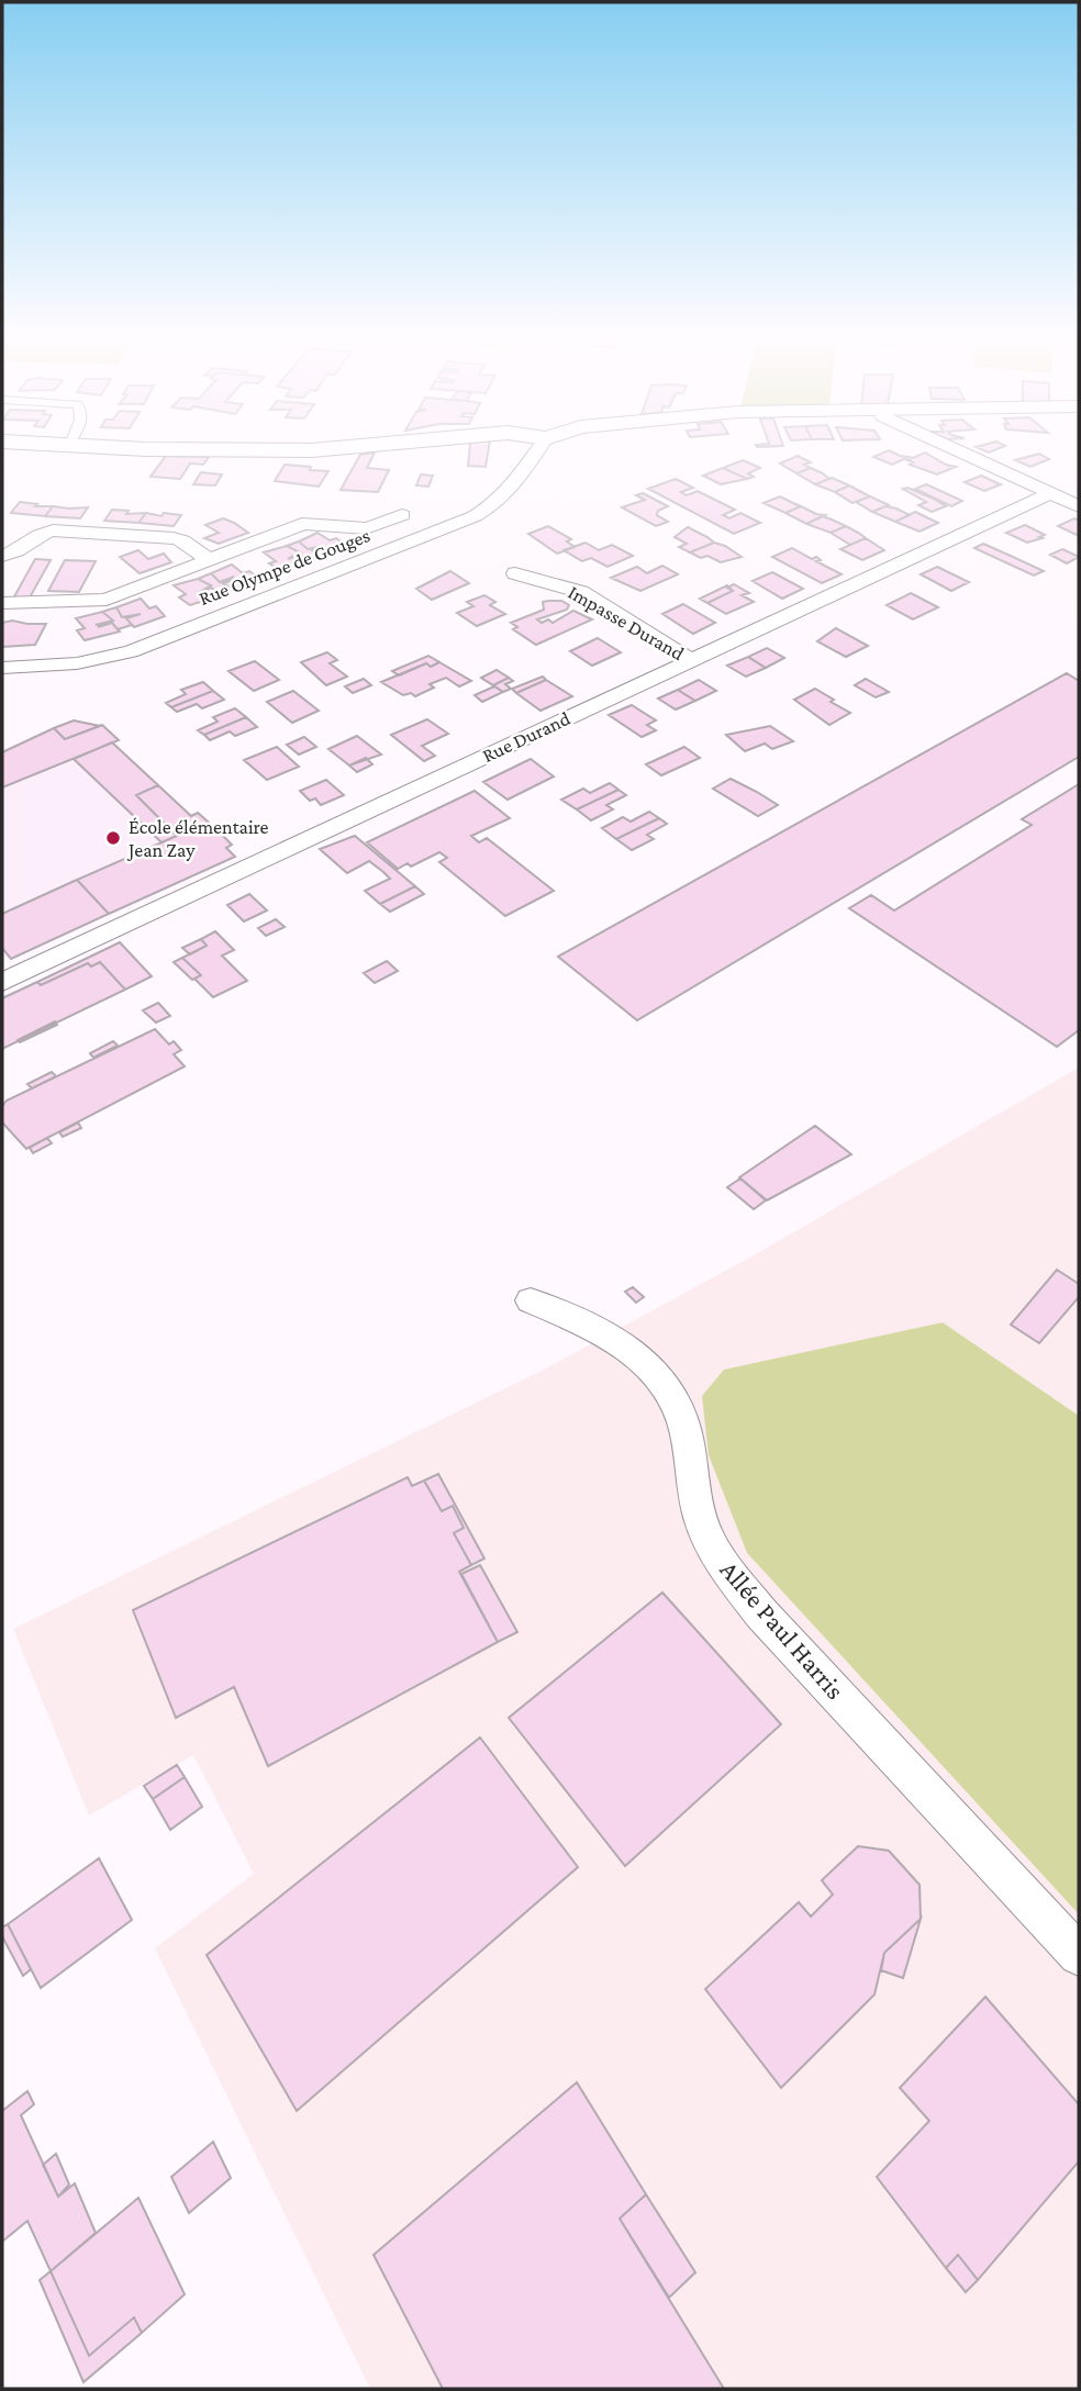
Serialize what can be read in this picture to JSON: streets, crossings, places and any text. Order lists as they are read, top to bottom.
{
  "streets": {
    "street": [
      "Rue Olympe de Gouges",
      "Impasse Durand",
      "Rue Durand",
      "Allée Paul Harris"
    ]
  },
  "crossings": [
    ["Impasse Durand", "Rue Durand"]
  ],
  "places": ["École élémentaire Jean Zay"]
}
